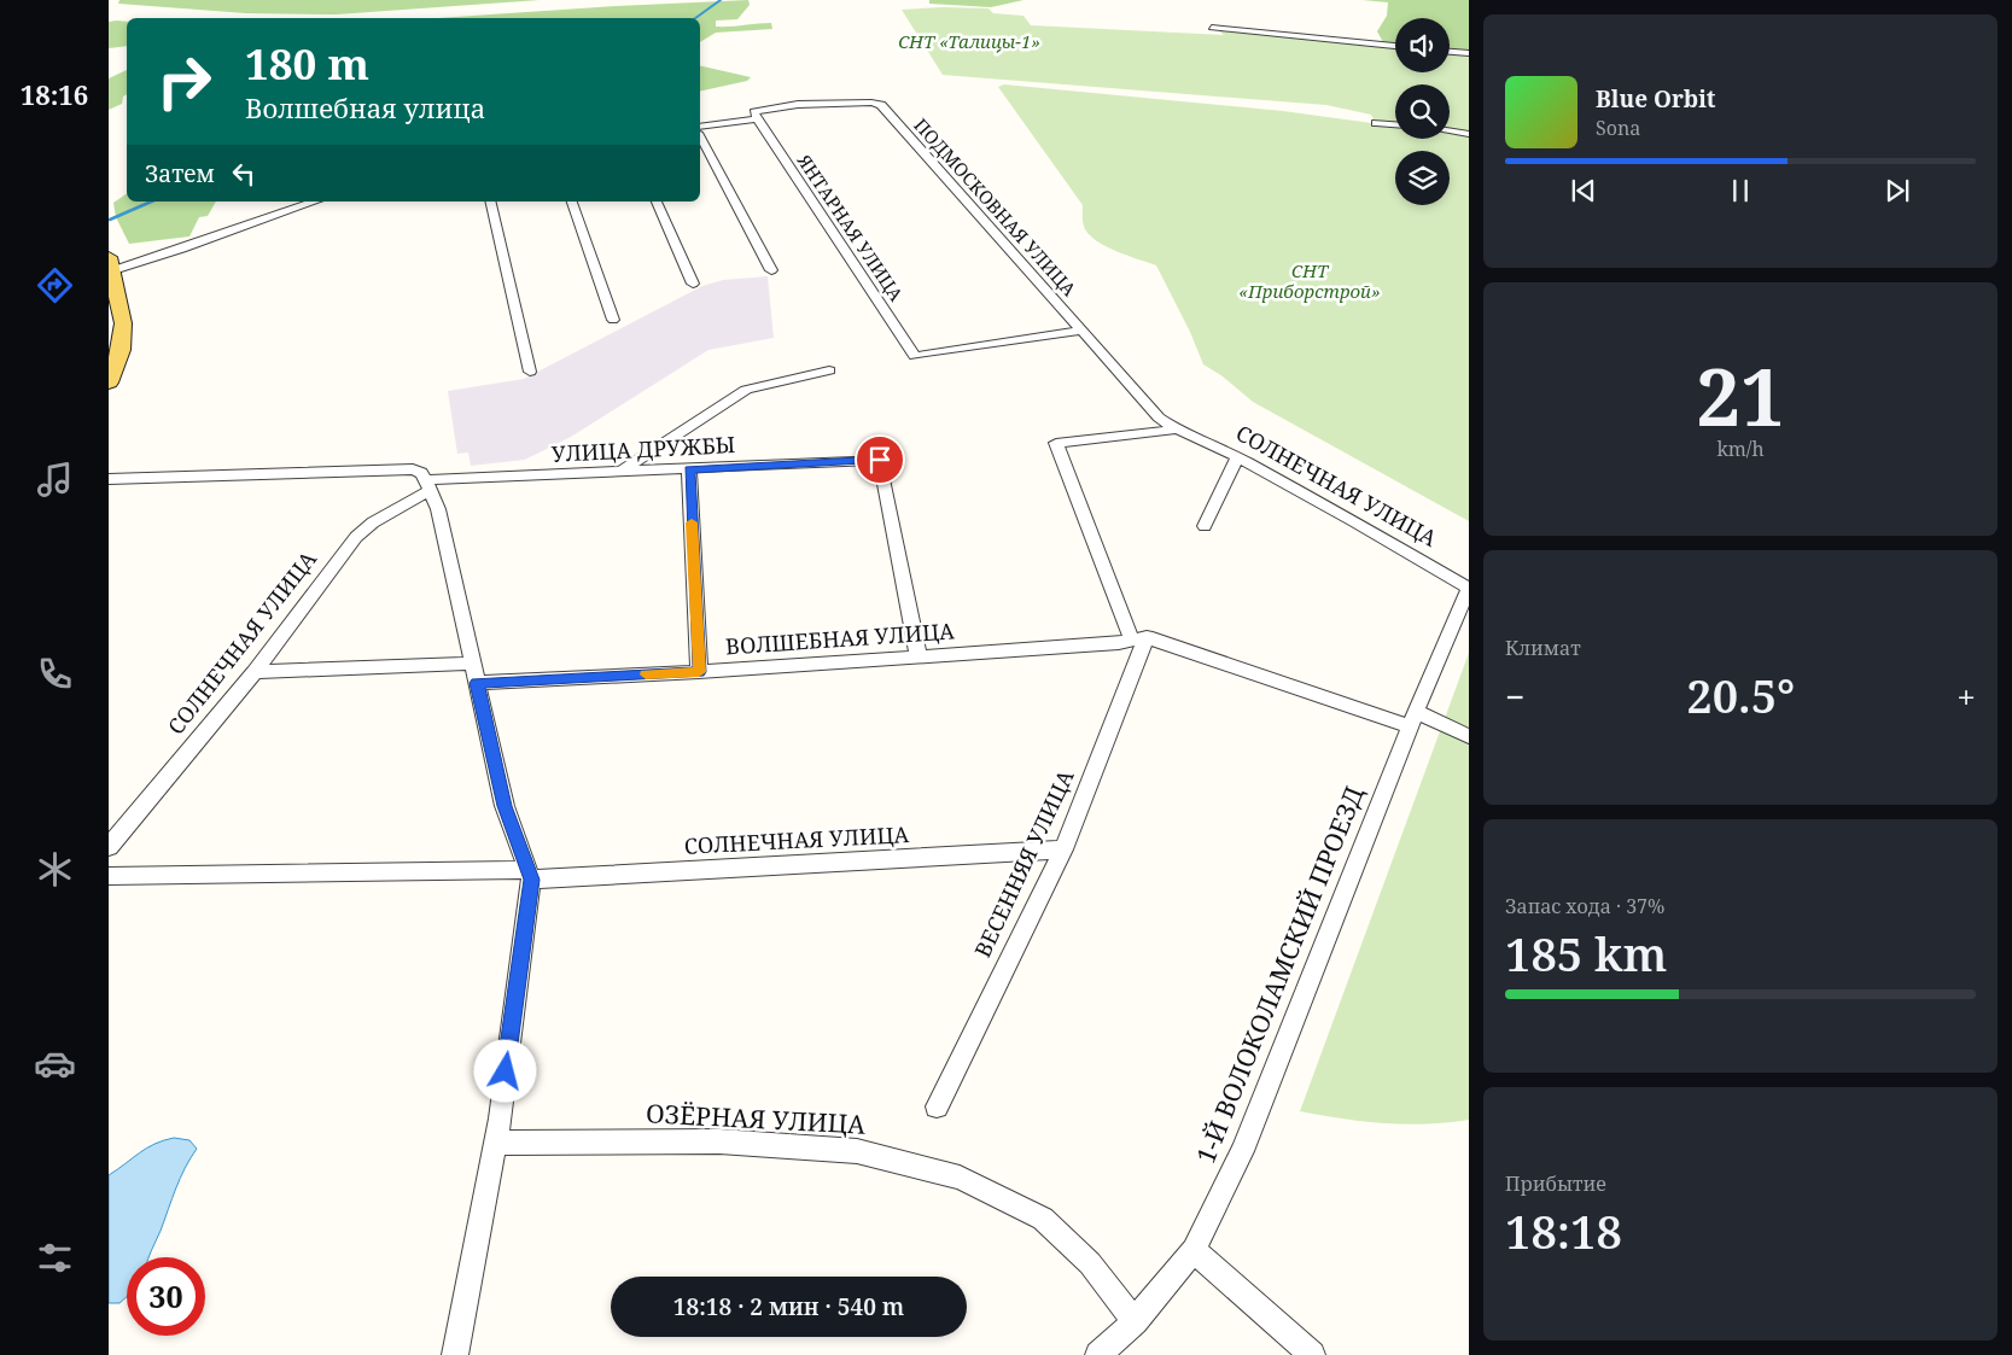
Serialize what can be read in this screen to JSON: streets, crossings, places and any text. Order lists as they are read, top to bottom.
{
  "streets": {
    "street": [
      "ПОДМОСКОВНАЯ УЛИЦА",
      "ЯНТАРНАЯ УЛИЦА",
      "УЛИЦА ДРУЖБЫ",
      "СОЛНЕЧНАЯ УЛИЦА",
      "ВОЛШЕБНАЯ УЛИЦА",
      "ВЕСЕННЯЯ УЛИЦА",
      "1-Й ВОЛОКОЛАМСКИЙ ПРОЕЗД",
      "ОЗЁРНАЯ УЛИЦА"
    ]
  },
  "crossings": [
    ["ПОДМОСКОВНАЯ УЛИЦА", "ЯНТАРНАЯ УЛИЦА"],
    ["ПОДМОСКОВНАЯ УЛИЦА", "СОЛНЕЧНАЯ УЛИЦА"],
    ["УЛИЦА ДРУЖБЫ", "СОЛНЕЧНАЯ УЛИЦА"],
    ["УЛИЦА ДРУЖБЫ", "ВОЛШЕБНАЯ УЛИЦА"],
    ["СОЛНЕЧНАЯ УЛИЦА", "ВОЛШЕБНАЯ УЛИЦА"],
    ["СОЛНЕЧНАЯ УЛИЦА", "ВЕСЕННЯЯ УЛИЦА"],
    ["СОЛНЕЧНАЯ УЛИЦА", "1-Й ВОЛОКОЛАМСКИЙ ПРОЕЗД"],
    ["ВОЛШЕБНАЯ УЛИЦА", "ВЕСЕННЯЯ УЛИЦА"],
    ["1-Й ВОЛОКОЛАМСКИЙ ПРОЕЗД", "ОЗЁРНАЯ УЛИЦА"]
  ],
  "parks": ["СНТ «Талицы-1»", "СНТ «Приборстрой»"],
  "page": {
    "tabs": "18:16",
    "turn": ["180 m", "Волшебная улица"],
    "song": ["Blue Orbit", "Sona"],
    "then": "Затем",
    "tile": [
      ["21", "km/h"],
      "Климат",
      ["Запас хода · 37%", "185 km"],
      ["Прибытие", "18:18"]
    ],
    "heat": ["−", "20.5°", "+"],
    "limit": "30",
    "trip": "18:18 · 2 мин · 540 m"
  }
}
